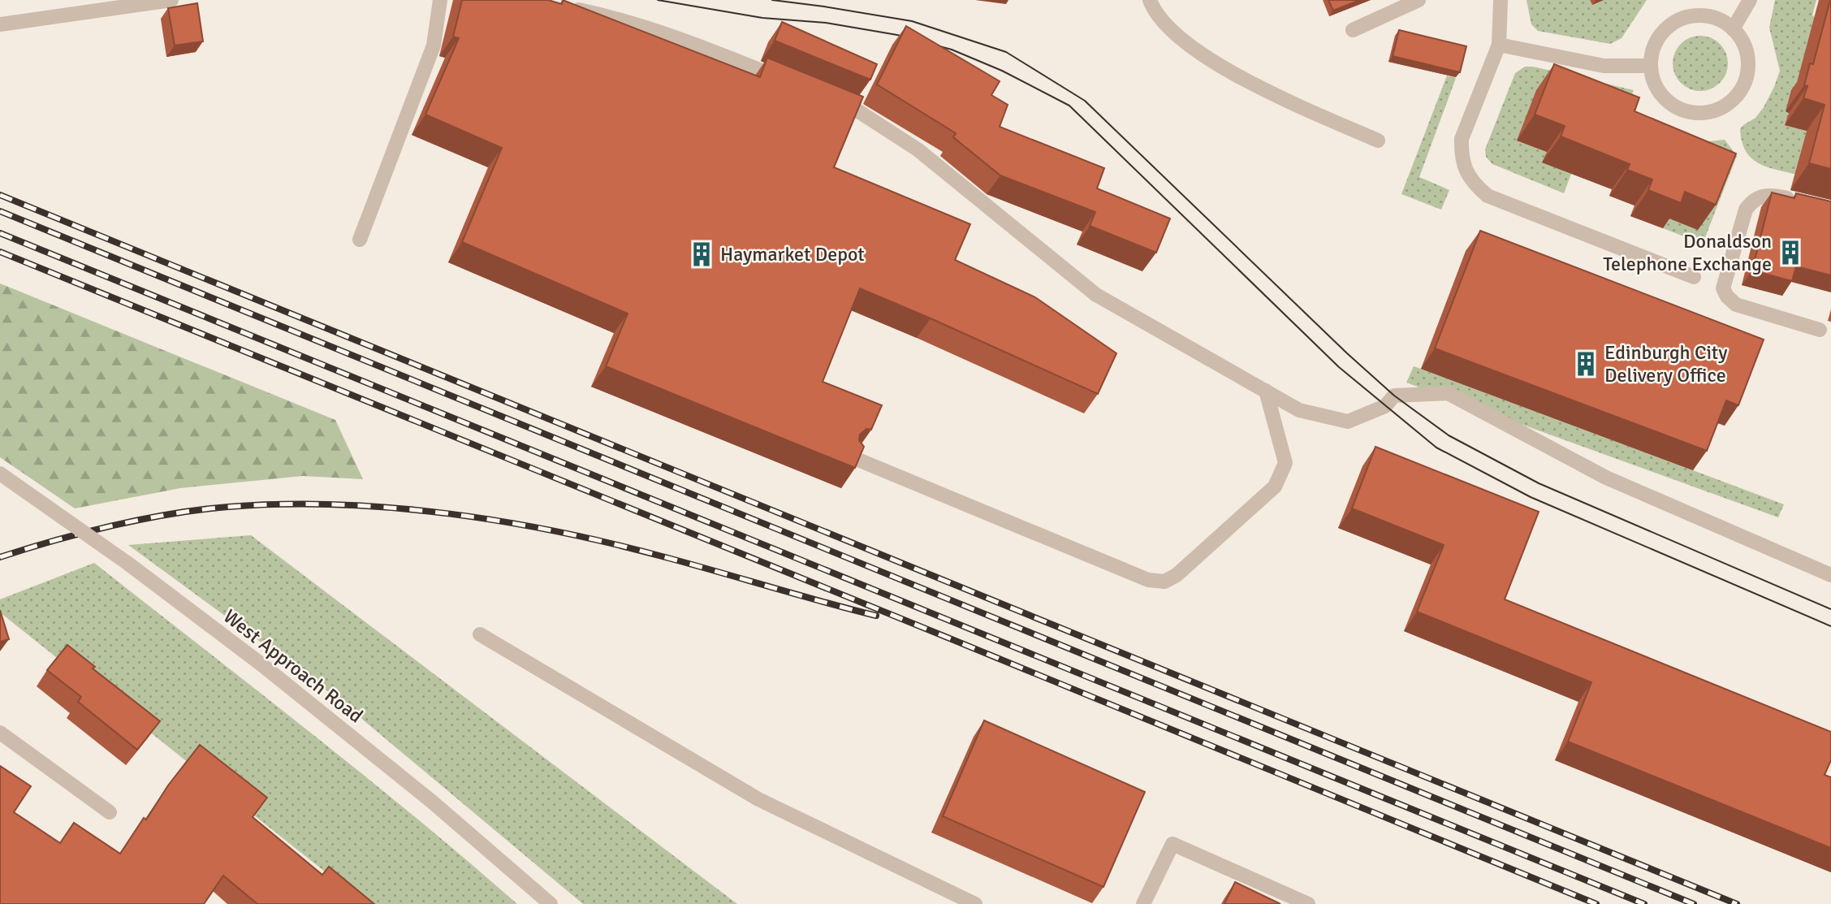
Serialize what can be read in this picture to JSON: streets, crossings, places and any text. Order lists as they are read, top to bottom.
{
  "streets": {
    "street": ["West Approach Road"]
  },
  "places": {
    "building": ["Donaldson Telephone Exchange", "Haymarket Depot", "Edinburgh City Delivery Office"]
  }
}
